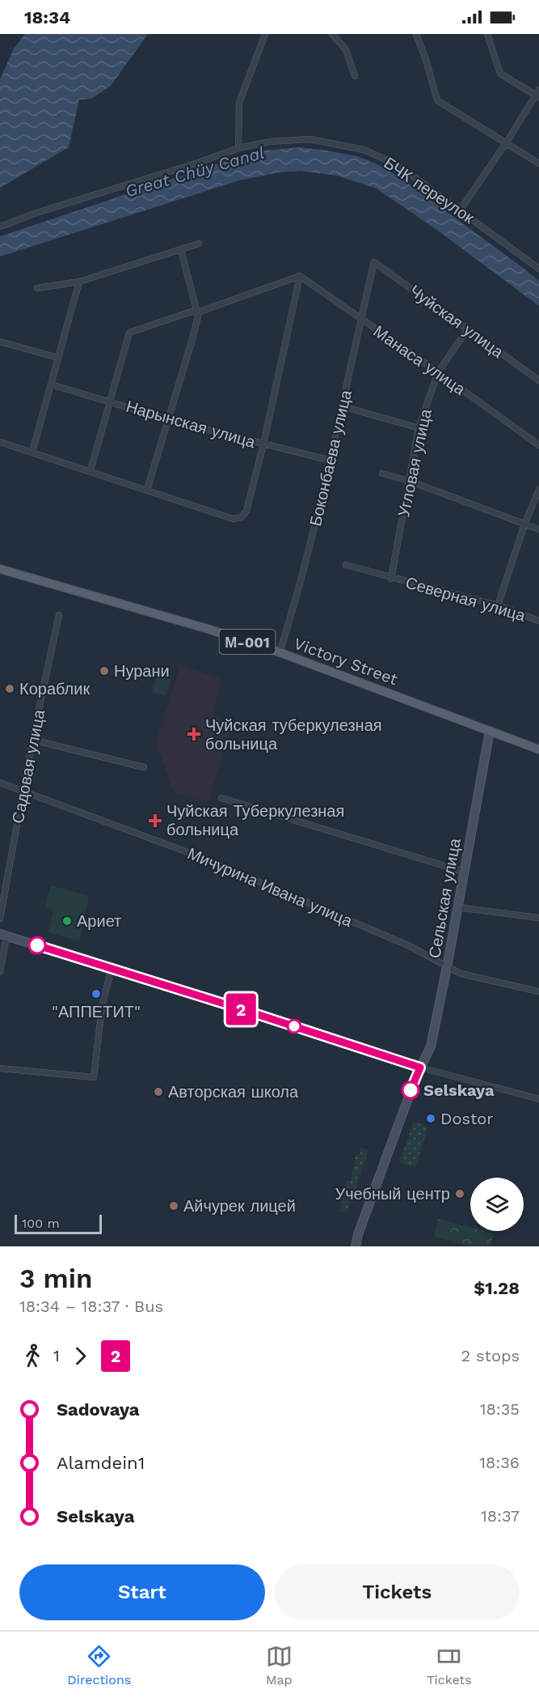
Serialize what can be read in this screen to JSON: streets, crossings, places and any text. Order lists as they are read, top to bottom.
{
  "streets": {
    "main road": ["М-001", "Victory Street", "Сельская улица"],
    "street": [
      "БЧК переулок",
      "Чуйская улица",
      "Манаса улица",
      "Нарынская улица",
      "Боконбаева улица",
      "Угловая улица",
      "Северная улица",
      "Садовая улица",
      "Мичурина Ивана улица"
    ]
  },
  "crossings": [
    ["Чуйская улица", "Боконбаева улица"],
    ["Чуйская улица", "Угловая улица"],
    ["Манаса улица", "Боконбаева улица"],
    ["Манаса улица", "Угловая улица"],
    ["Нарынская улица", "Боконбаева улица"],
    ["Боконбаева улица", "Victory Street"],
    ["Угловая улица", "Северная улица"],
    ["Victory Street", "Сельская улица"],
    ["Садовая улица", "Мичурина Ивана улица"],
    ["Мичурина Ивана улица", "Сельская улица"]
  ],
  "water": ["Great Chüy Canal"],
  "places": {
    "other": [
      "Нурани",
      "Кораблик",
      "Ариет",
      "\"АППЕТИТ\"",
      "Selskaya",
      "Авторская школа",
      "Dostor",
      "Учебный центр",
      "Айчурек лицей"
    ],
    "health": ["Чуйская туберкулезная больница", "Чуйская Туберкулезная больница"]
  },
  "lines": ["bus line 2"],
  "scale_bar": "100 m",
  "page": {
    "status": "18:34",
    "on_map": "2",
    "scale": "100 m",
    "heading": ["3 min", "18:34 – 18:37 · Bus", "$1.28"],
    "legs": ["1", "2", "2 stops"],
    "list": [
      {
        "name": "Sadovaya",
        "value": "18:35"
      },
      {
        "name": "Alamdein1",
        "value": "18:36"
      },
      {
        "name": "Selskaya",
        "value": "18:37"
      }
    ],
    "buttons": ["Start", "Tickets"],
    "tabs": ["Directions", "Map", "Tickets"]
  }
}
